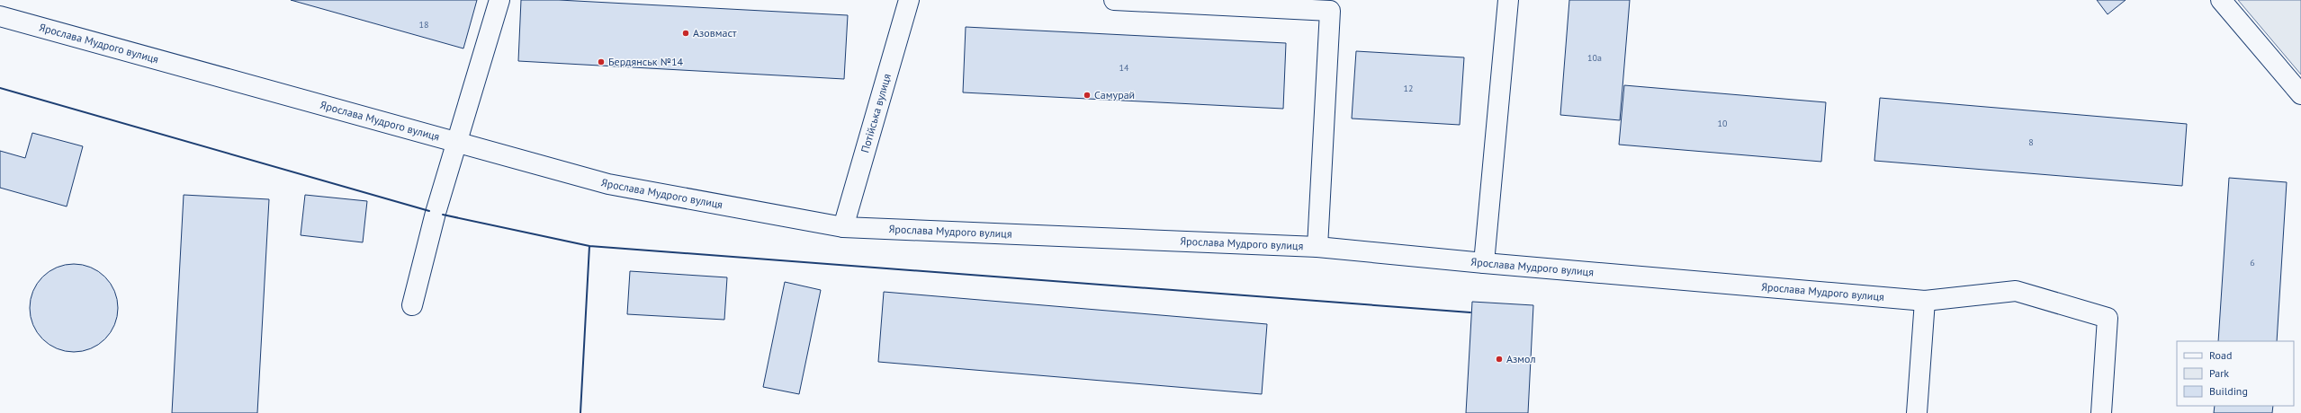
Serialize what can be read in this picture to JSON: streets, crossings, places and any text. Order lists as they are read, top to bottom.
{
  "streets": {
    "street": ["Ярослава Мудрого вулиця", "Потійська вулиця"]
  },
  "crossings": [
    ["Ярослава Мудрого вулиця", "Потійська вулиця"]
  ],
  "places": [
    "Азовмаст",
    "Бердянськ №14",
    "Самурай",
    "Азмол"
  ],
  "house_numbers": [
    "18",
    "10а",
    "14",
    "12",
    "10",
    "8",
    "6"
  ],
  "legend": ["Road", "Park", "Building"]
}
